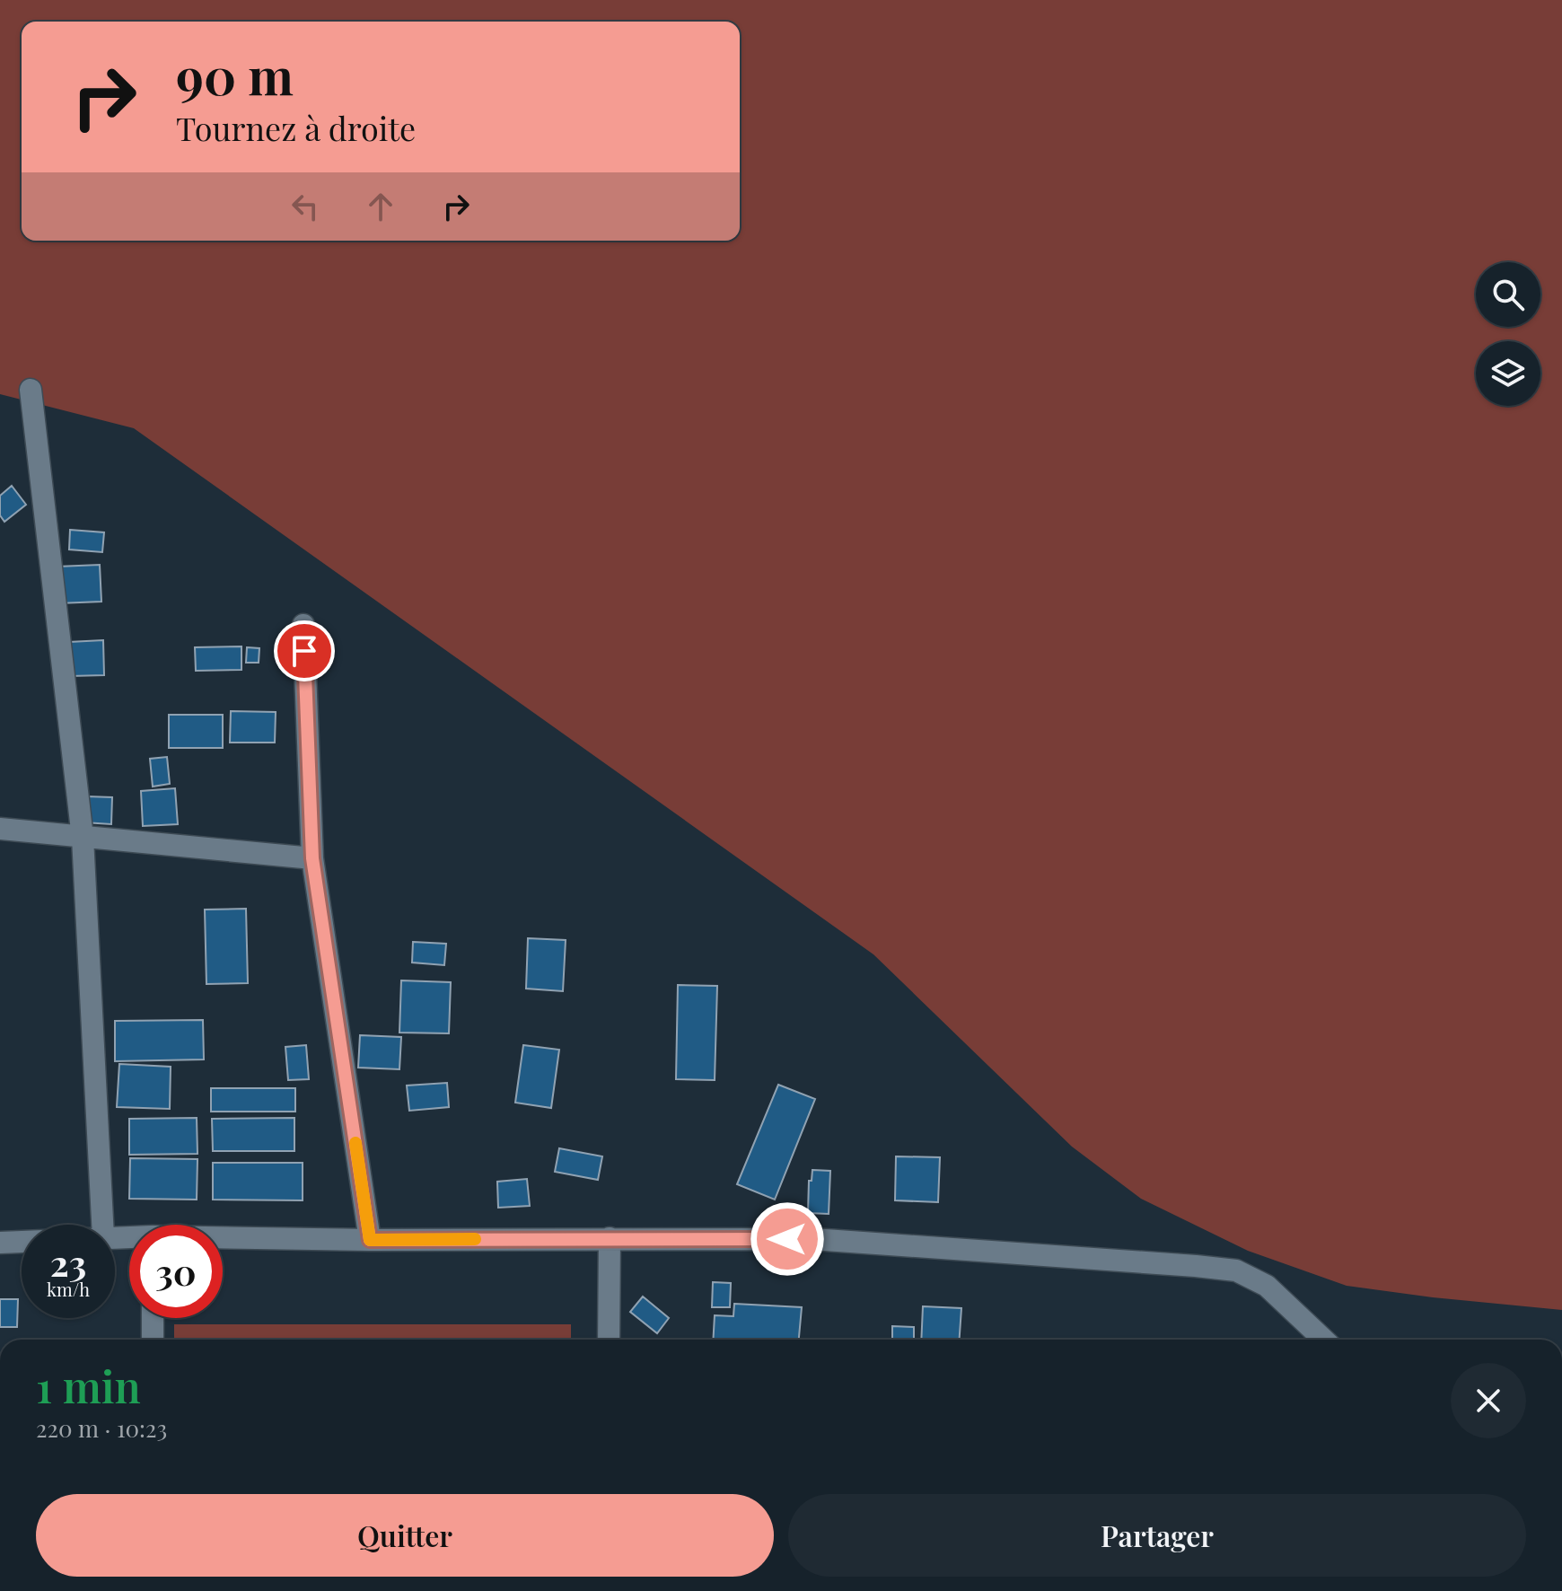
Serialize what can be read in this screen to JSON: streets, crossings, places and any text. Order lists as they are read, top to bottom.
{
  "page": {
    "turn": ["90 m", "Tournez à droite"],
    "speed": "23 km/h",
    "limit": "30",
    "heading": ["1 min", "220 m · 10:23"],
    "buttons": ["Quitter", "Partager"]
  }
}
